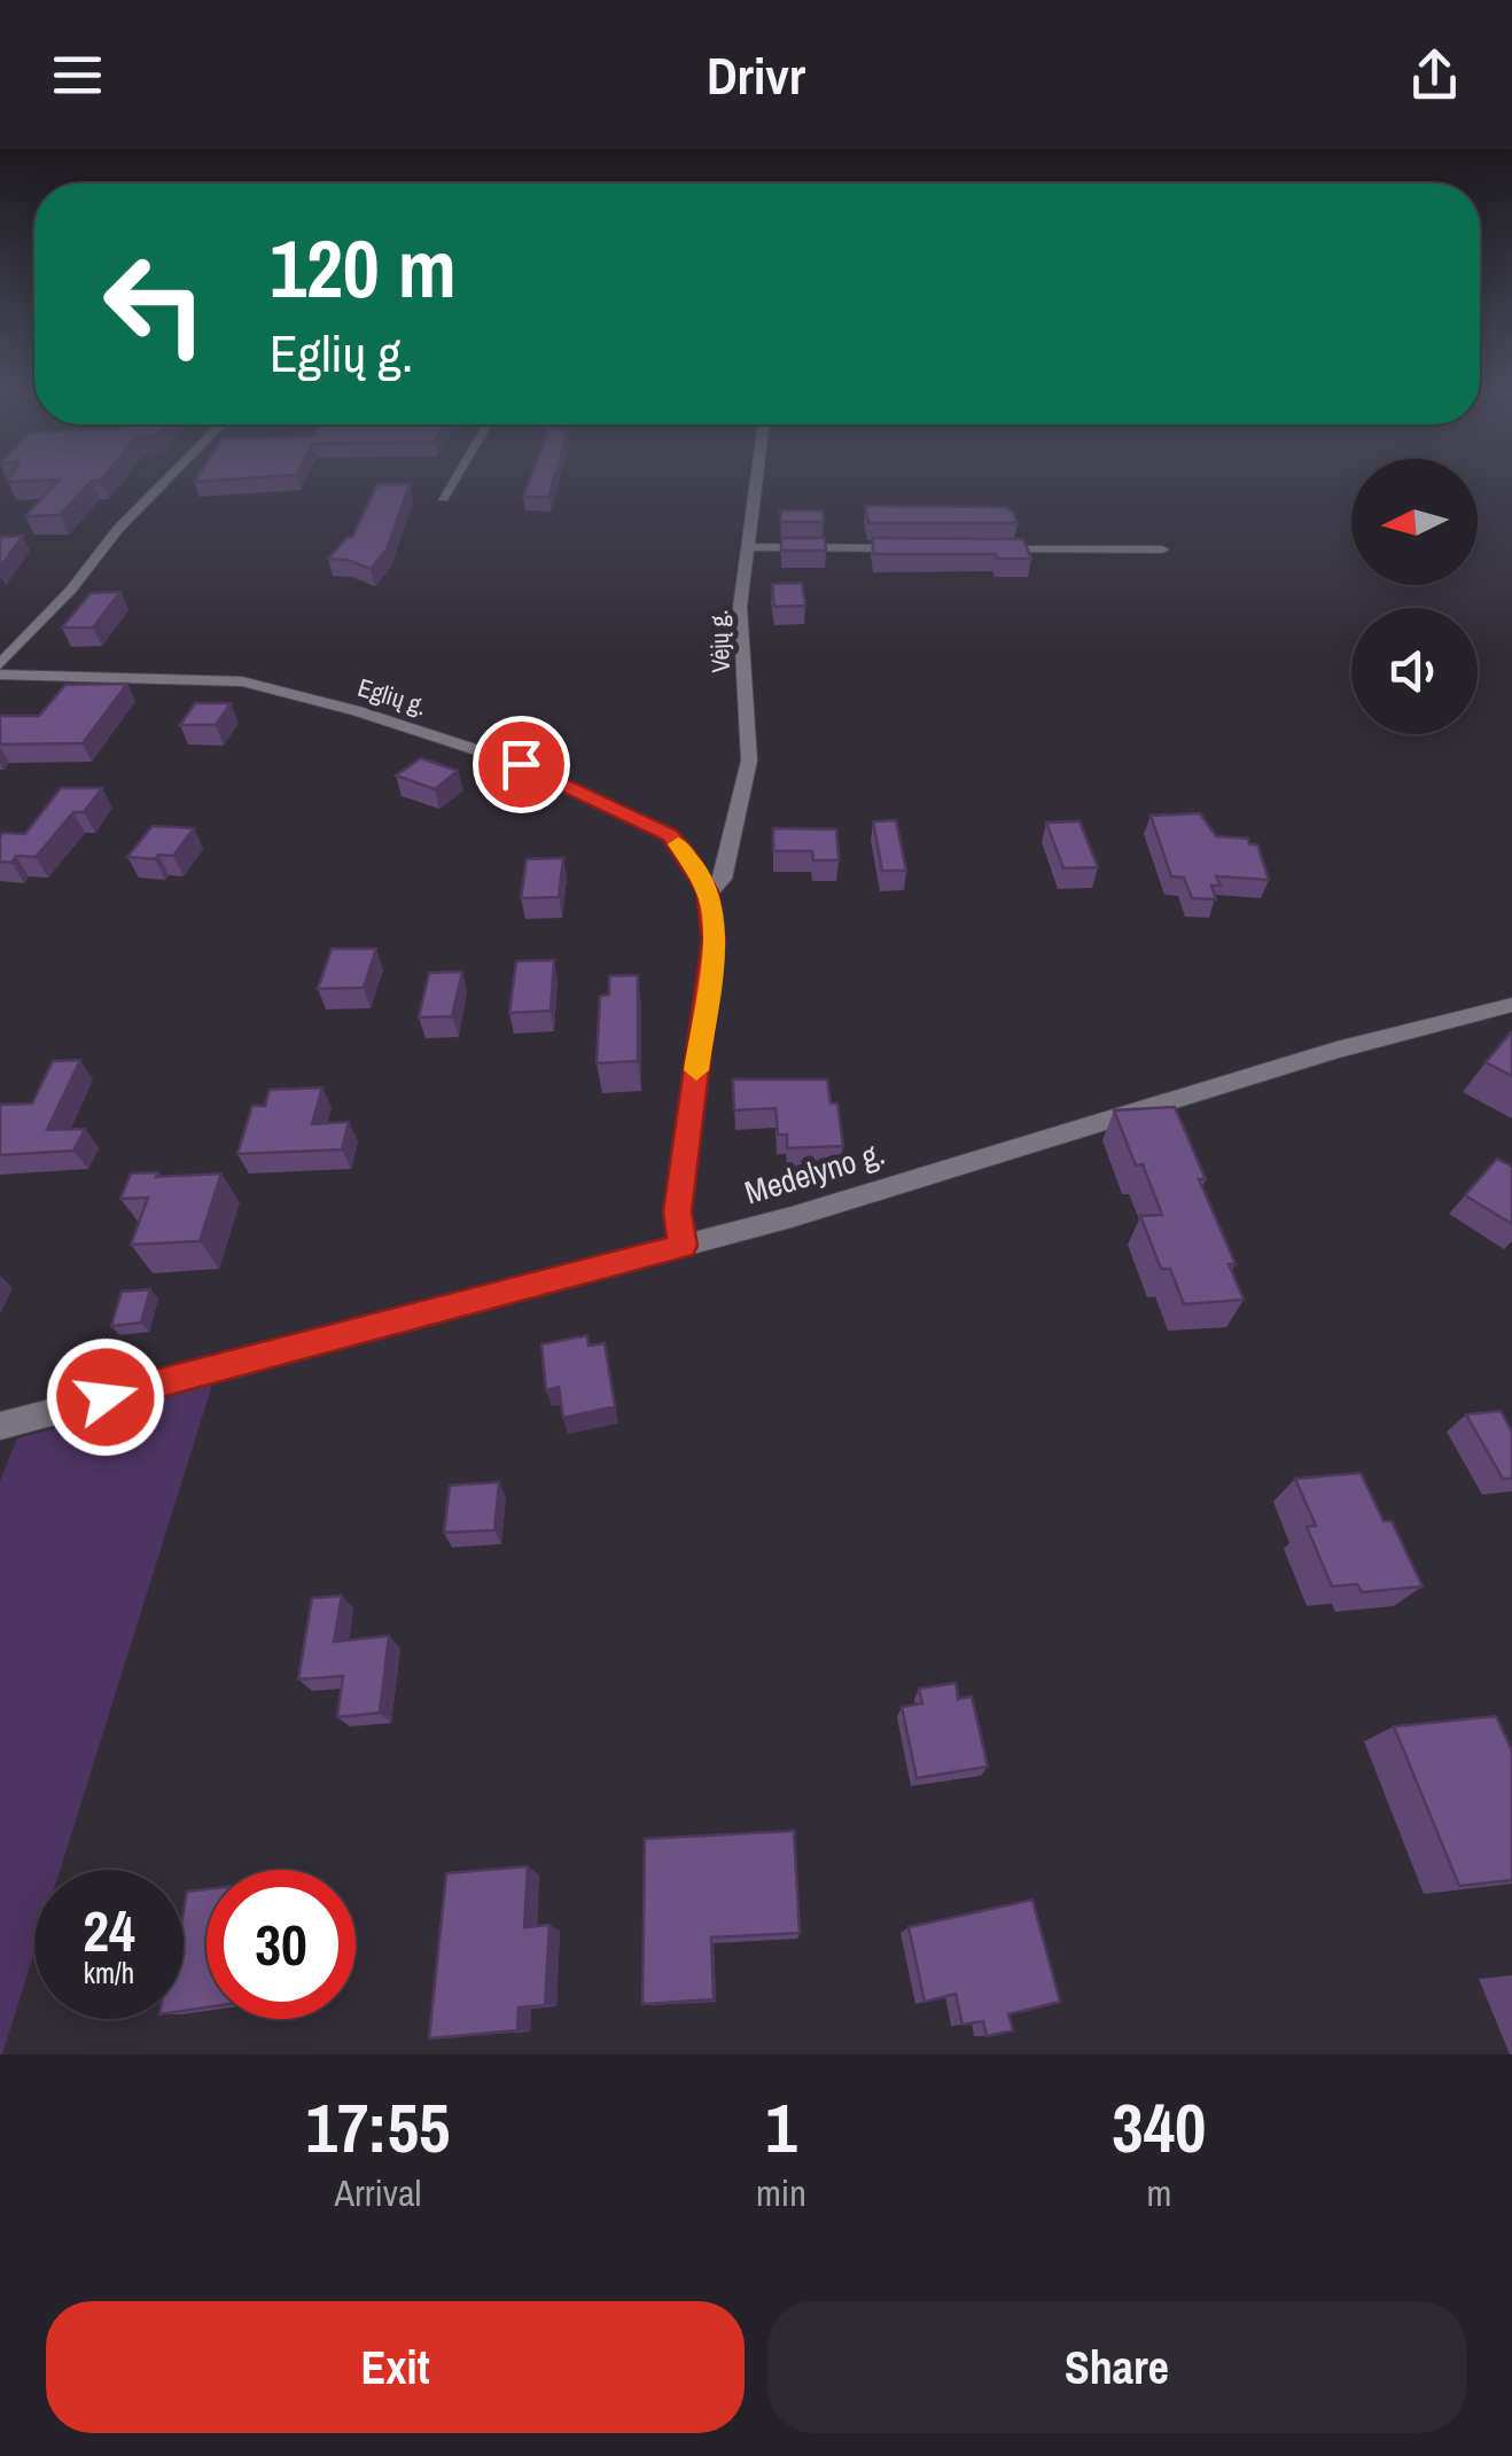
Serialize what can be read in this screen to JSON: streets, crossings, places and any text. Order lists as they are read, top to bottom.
{
  "streets": {
    "street": ["Vėjų g.", "Eglių g.", "Medelyno g."]
  },
  "crossings": [
    ["Vėjų g.", "Eglių g."],
    ["Eglių g.", "Medelyno g."]
  ],
  "north": "left",
  "page": {
    "header": "Drivr",
    "turn": ["120 m", "Eglių g."],
    "speed": "24 km/h",
    "limit": "30",
    "eta": [
      "17:55",
      "Arrival",
      "1",
      "min",
      "340",
      "m"
    ],
    "buttons": ["Exit", "Share"]
  }
}
